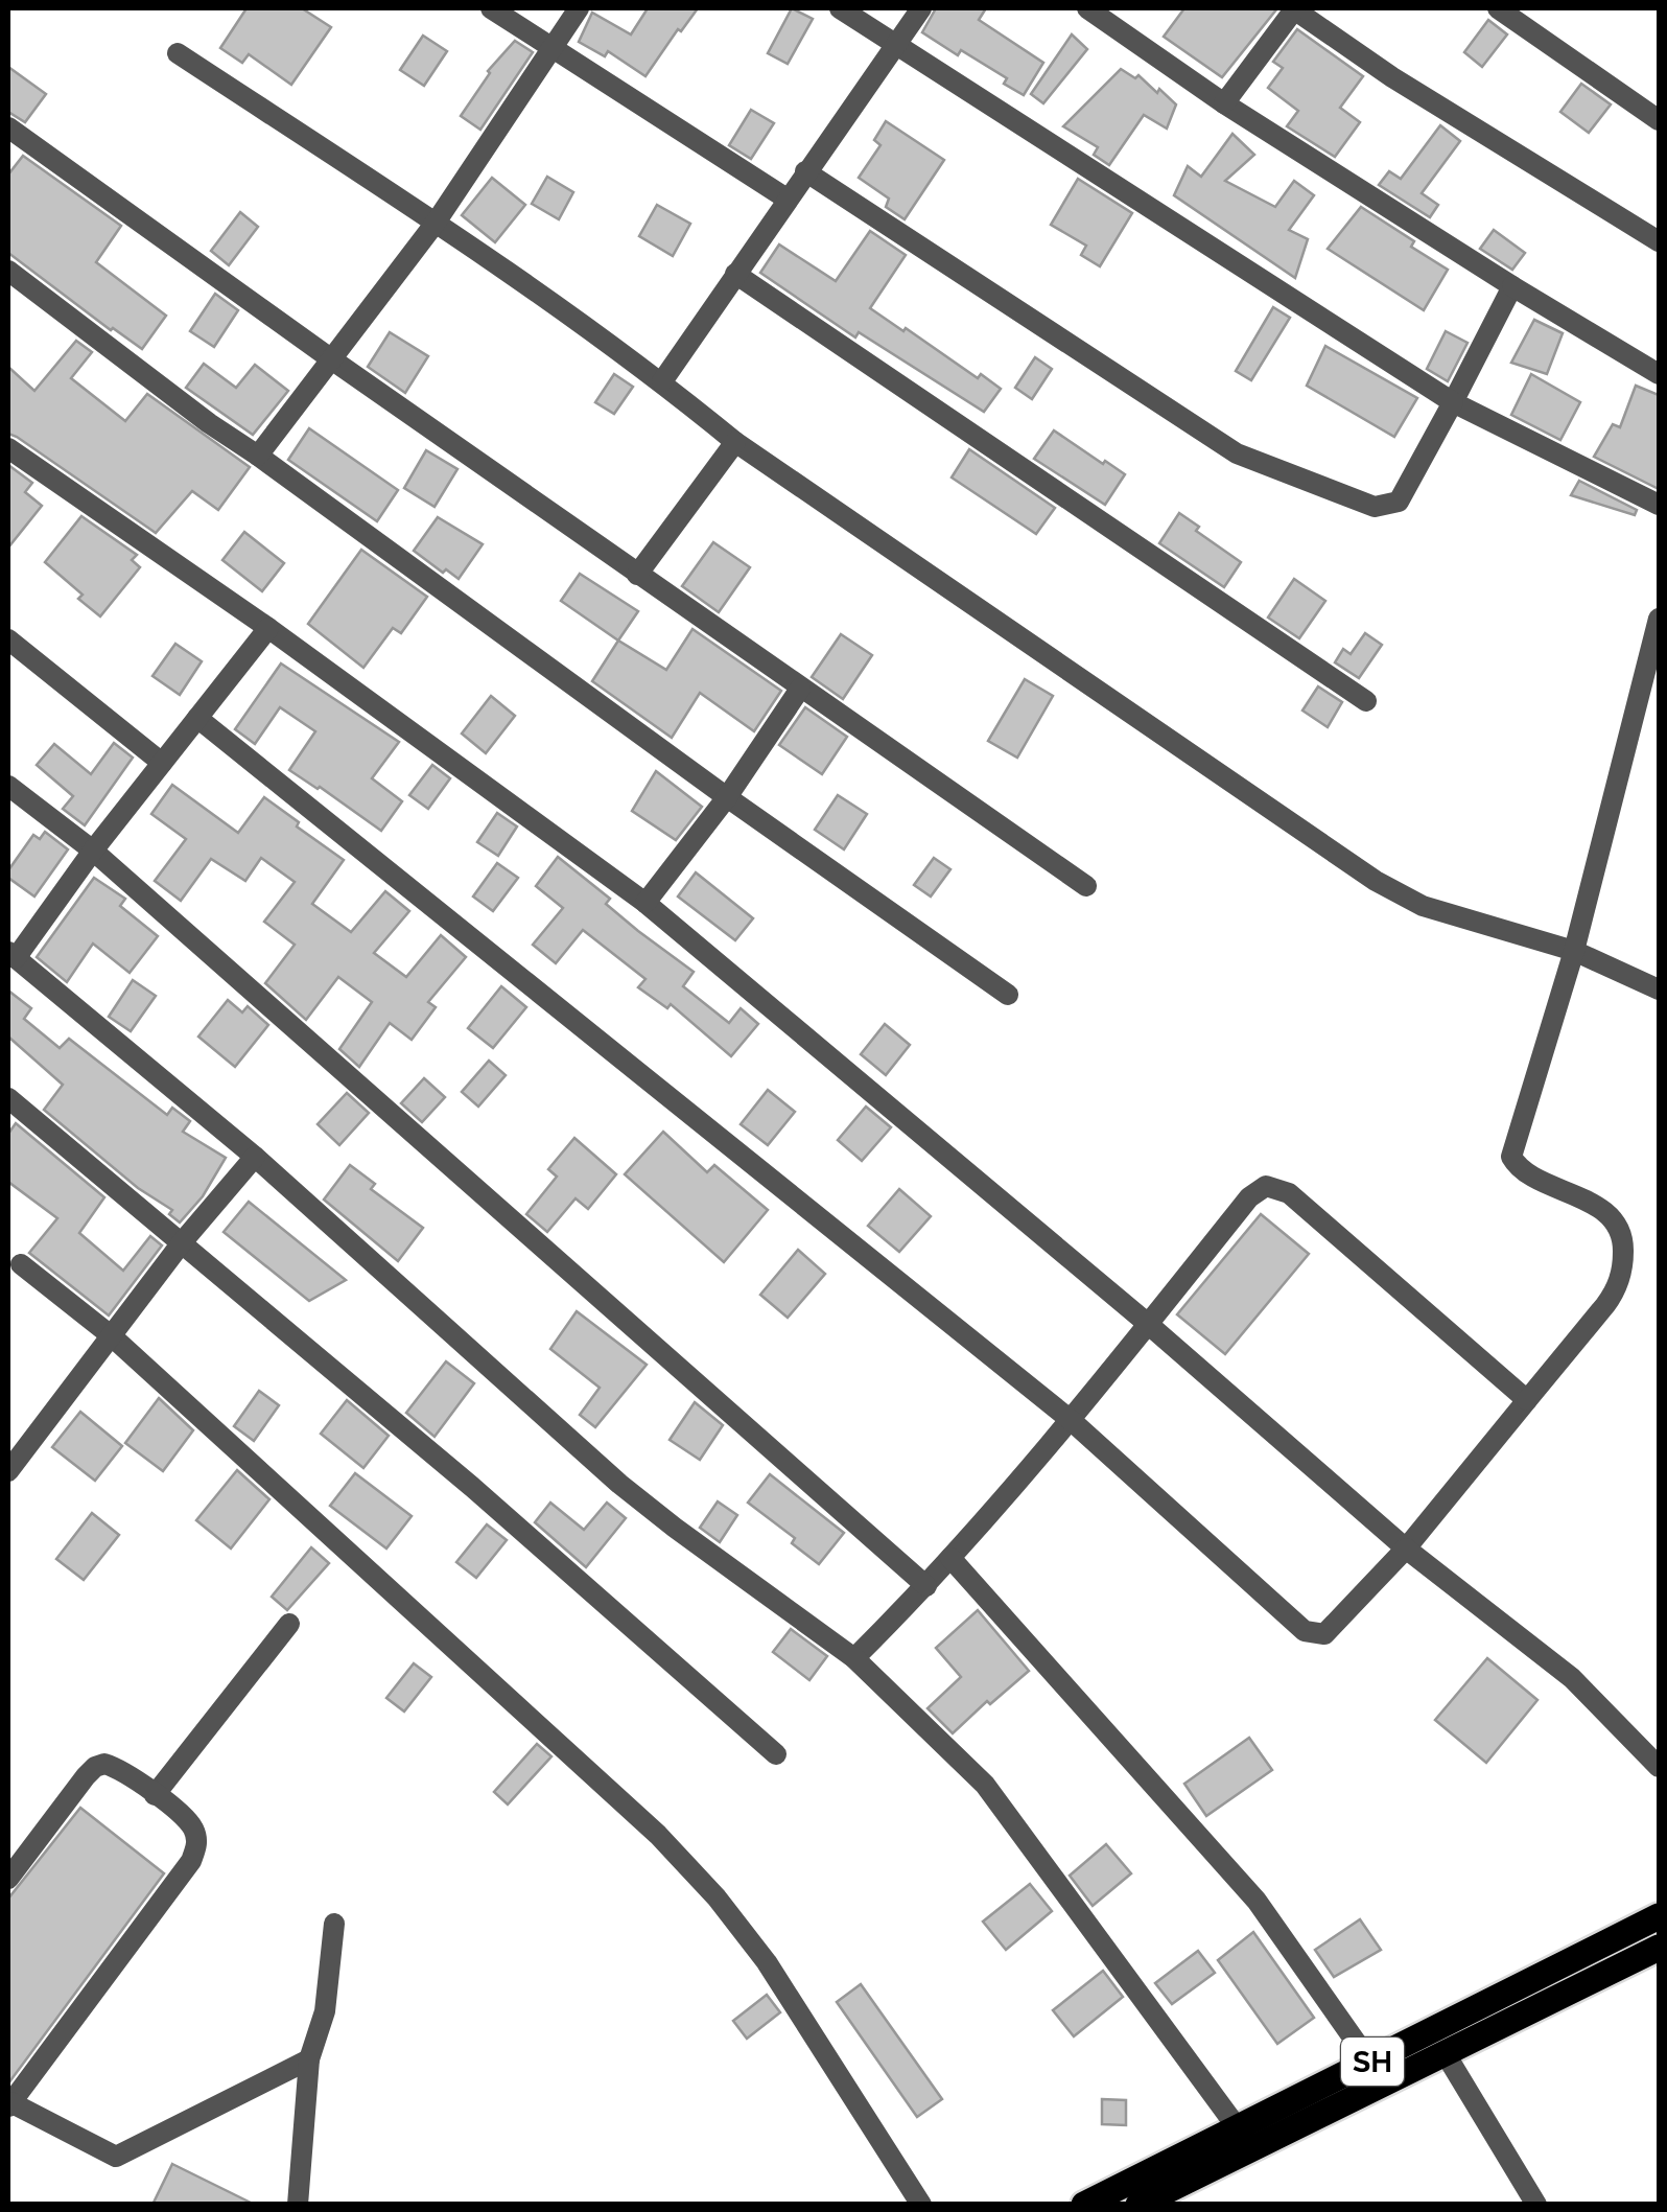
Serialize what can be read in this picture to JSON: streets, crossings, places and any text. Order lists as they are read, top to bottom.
{
  "streets": {
    "main road": ["SH"]
  }
}
